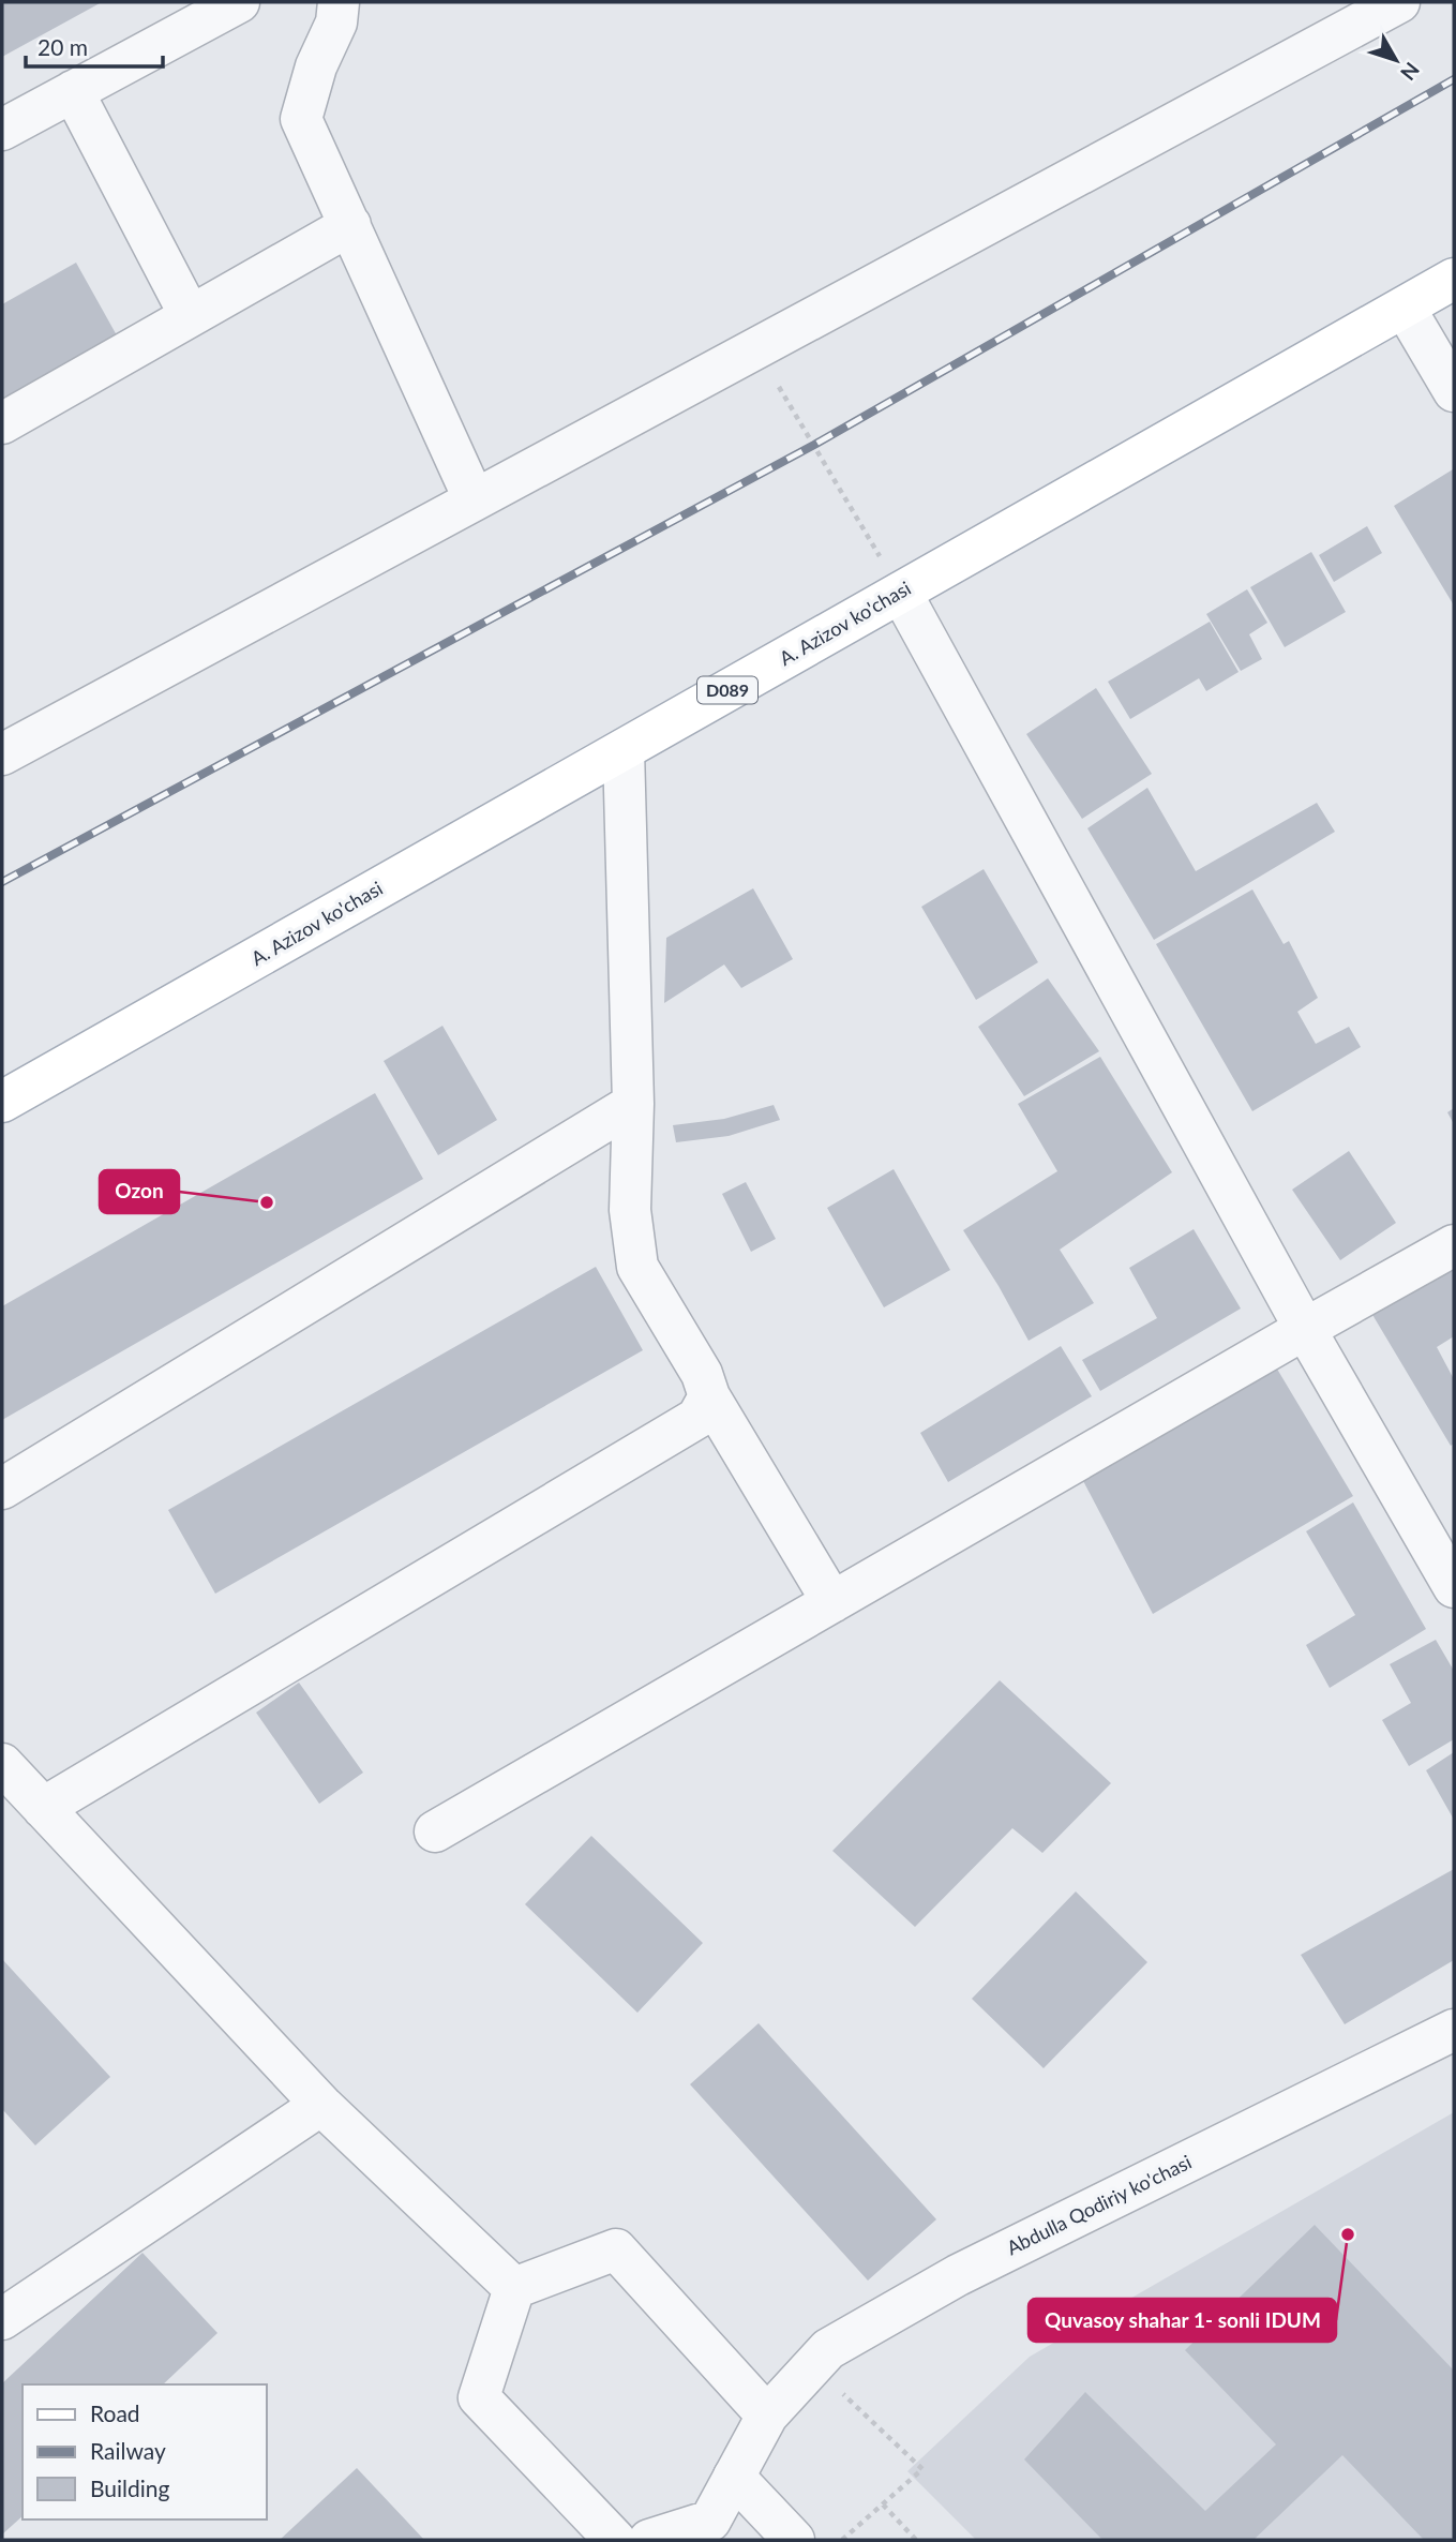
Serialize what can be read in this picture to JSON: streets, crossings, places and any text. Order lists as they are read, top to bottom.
{
  "streets": {
    "main road": ["A. Azizov ko'chasi", "D089"],
    "street": ["Abdulla Qodiriy ko'chasi"]
  },
  "places": ["Ozon", "Quvasoy shahar 1- sonli IDUM"],
  "legend": ["Road", "Railway", "Building"],
  "scale_bar": "20 m",
  "north": "bottom right"
}
